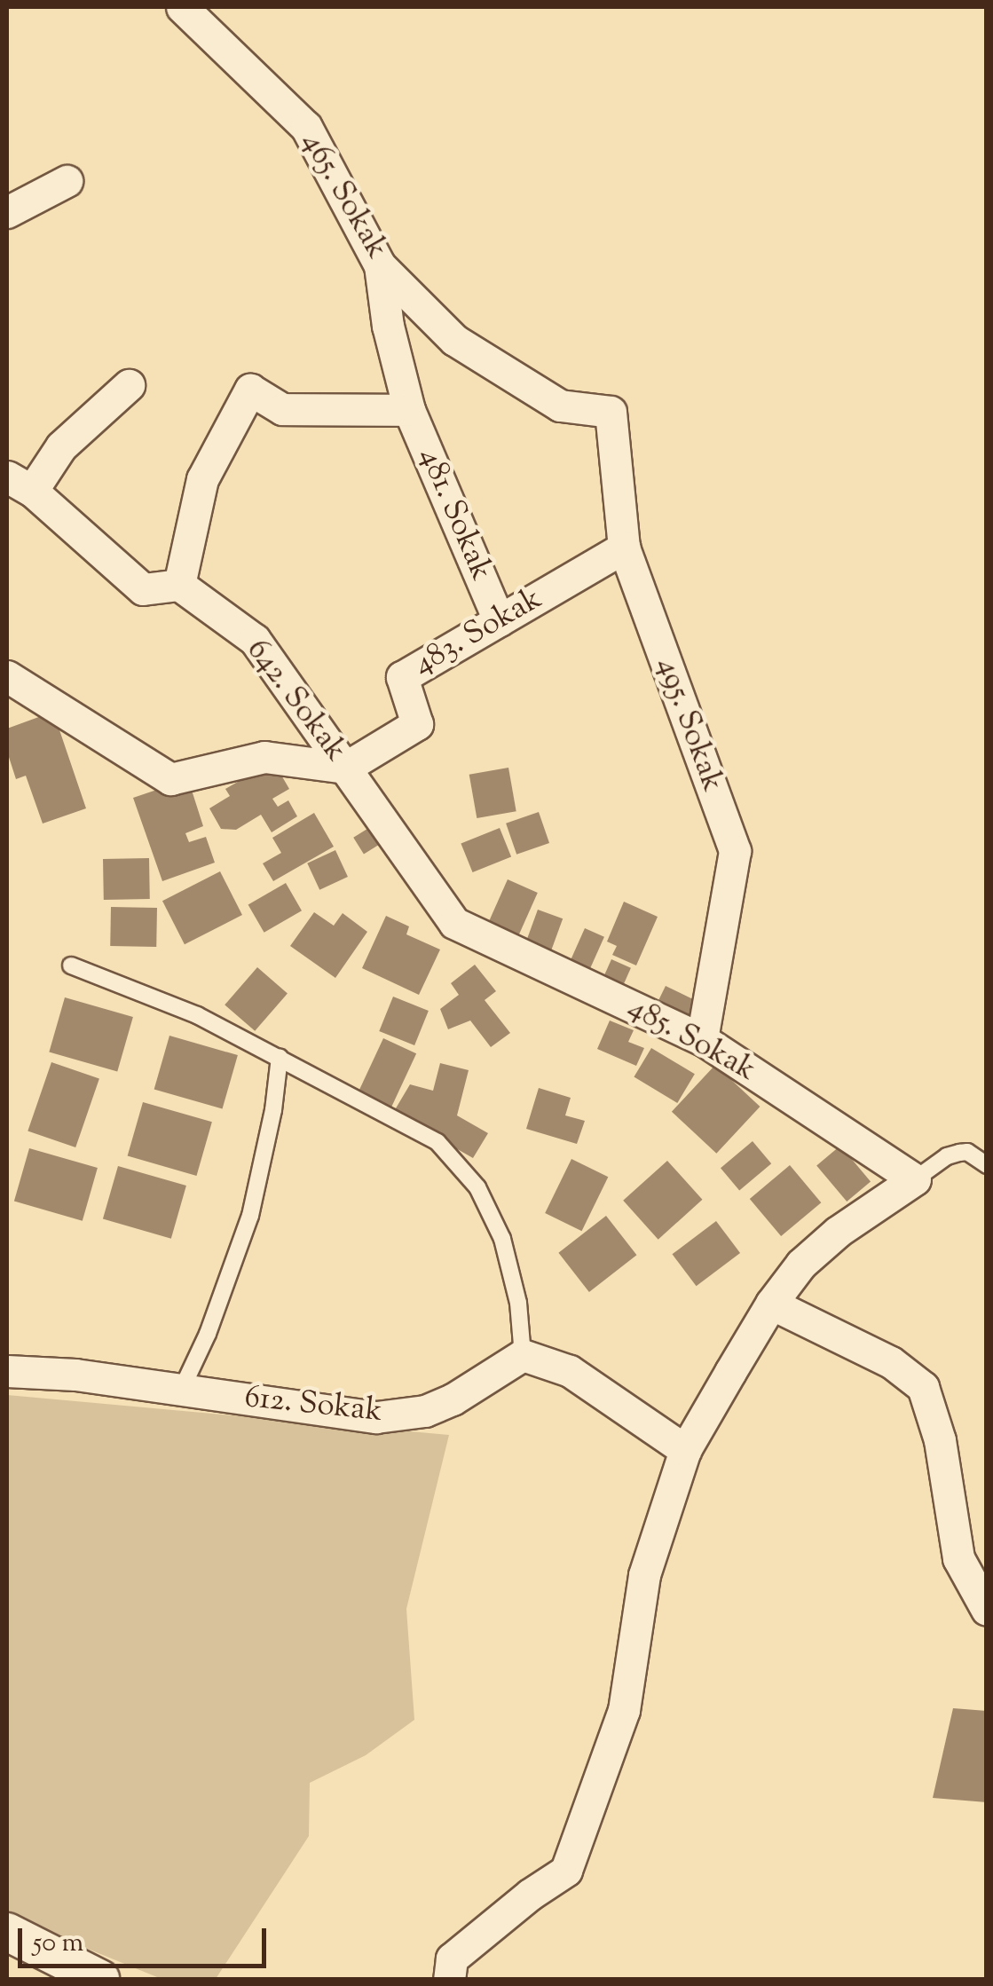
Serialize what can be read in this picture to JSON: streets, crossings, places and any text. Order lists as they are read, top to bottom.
{
  "streets": {
    "street": [
      "465. Sokak",
      "481. Sokak",
      "483. Sokak",
      "642. Sokak",
      "495. Sokak",
      "485. Sokak",
      "612. Sokak"
    ]
  },
  "crossings": [
    ["465. Sokak", "481. Sokak"],
    ["465. Sokak", "495. Sokak"],
    ["481. Sokak", "483. Sokak"],
    ["481. Sokak", "642. Sokak"],
    ["483. Sokak", "642. Sokak"],
    ["483. Sokak", "495. Sokak"],
    ["642. Sokak", "485. Sokak"],
    ["495. Sokak", "485. Sokak"]
  ],
  "scale_bar": "50 m"
}
